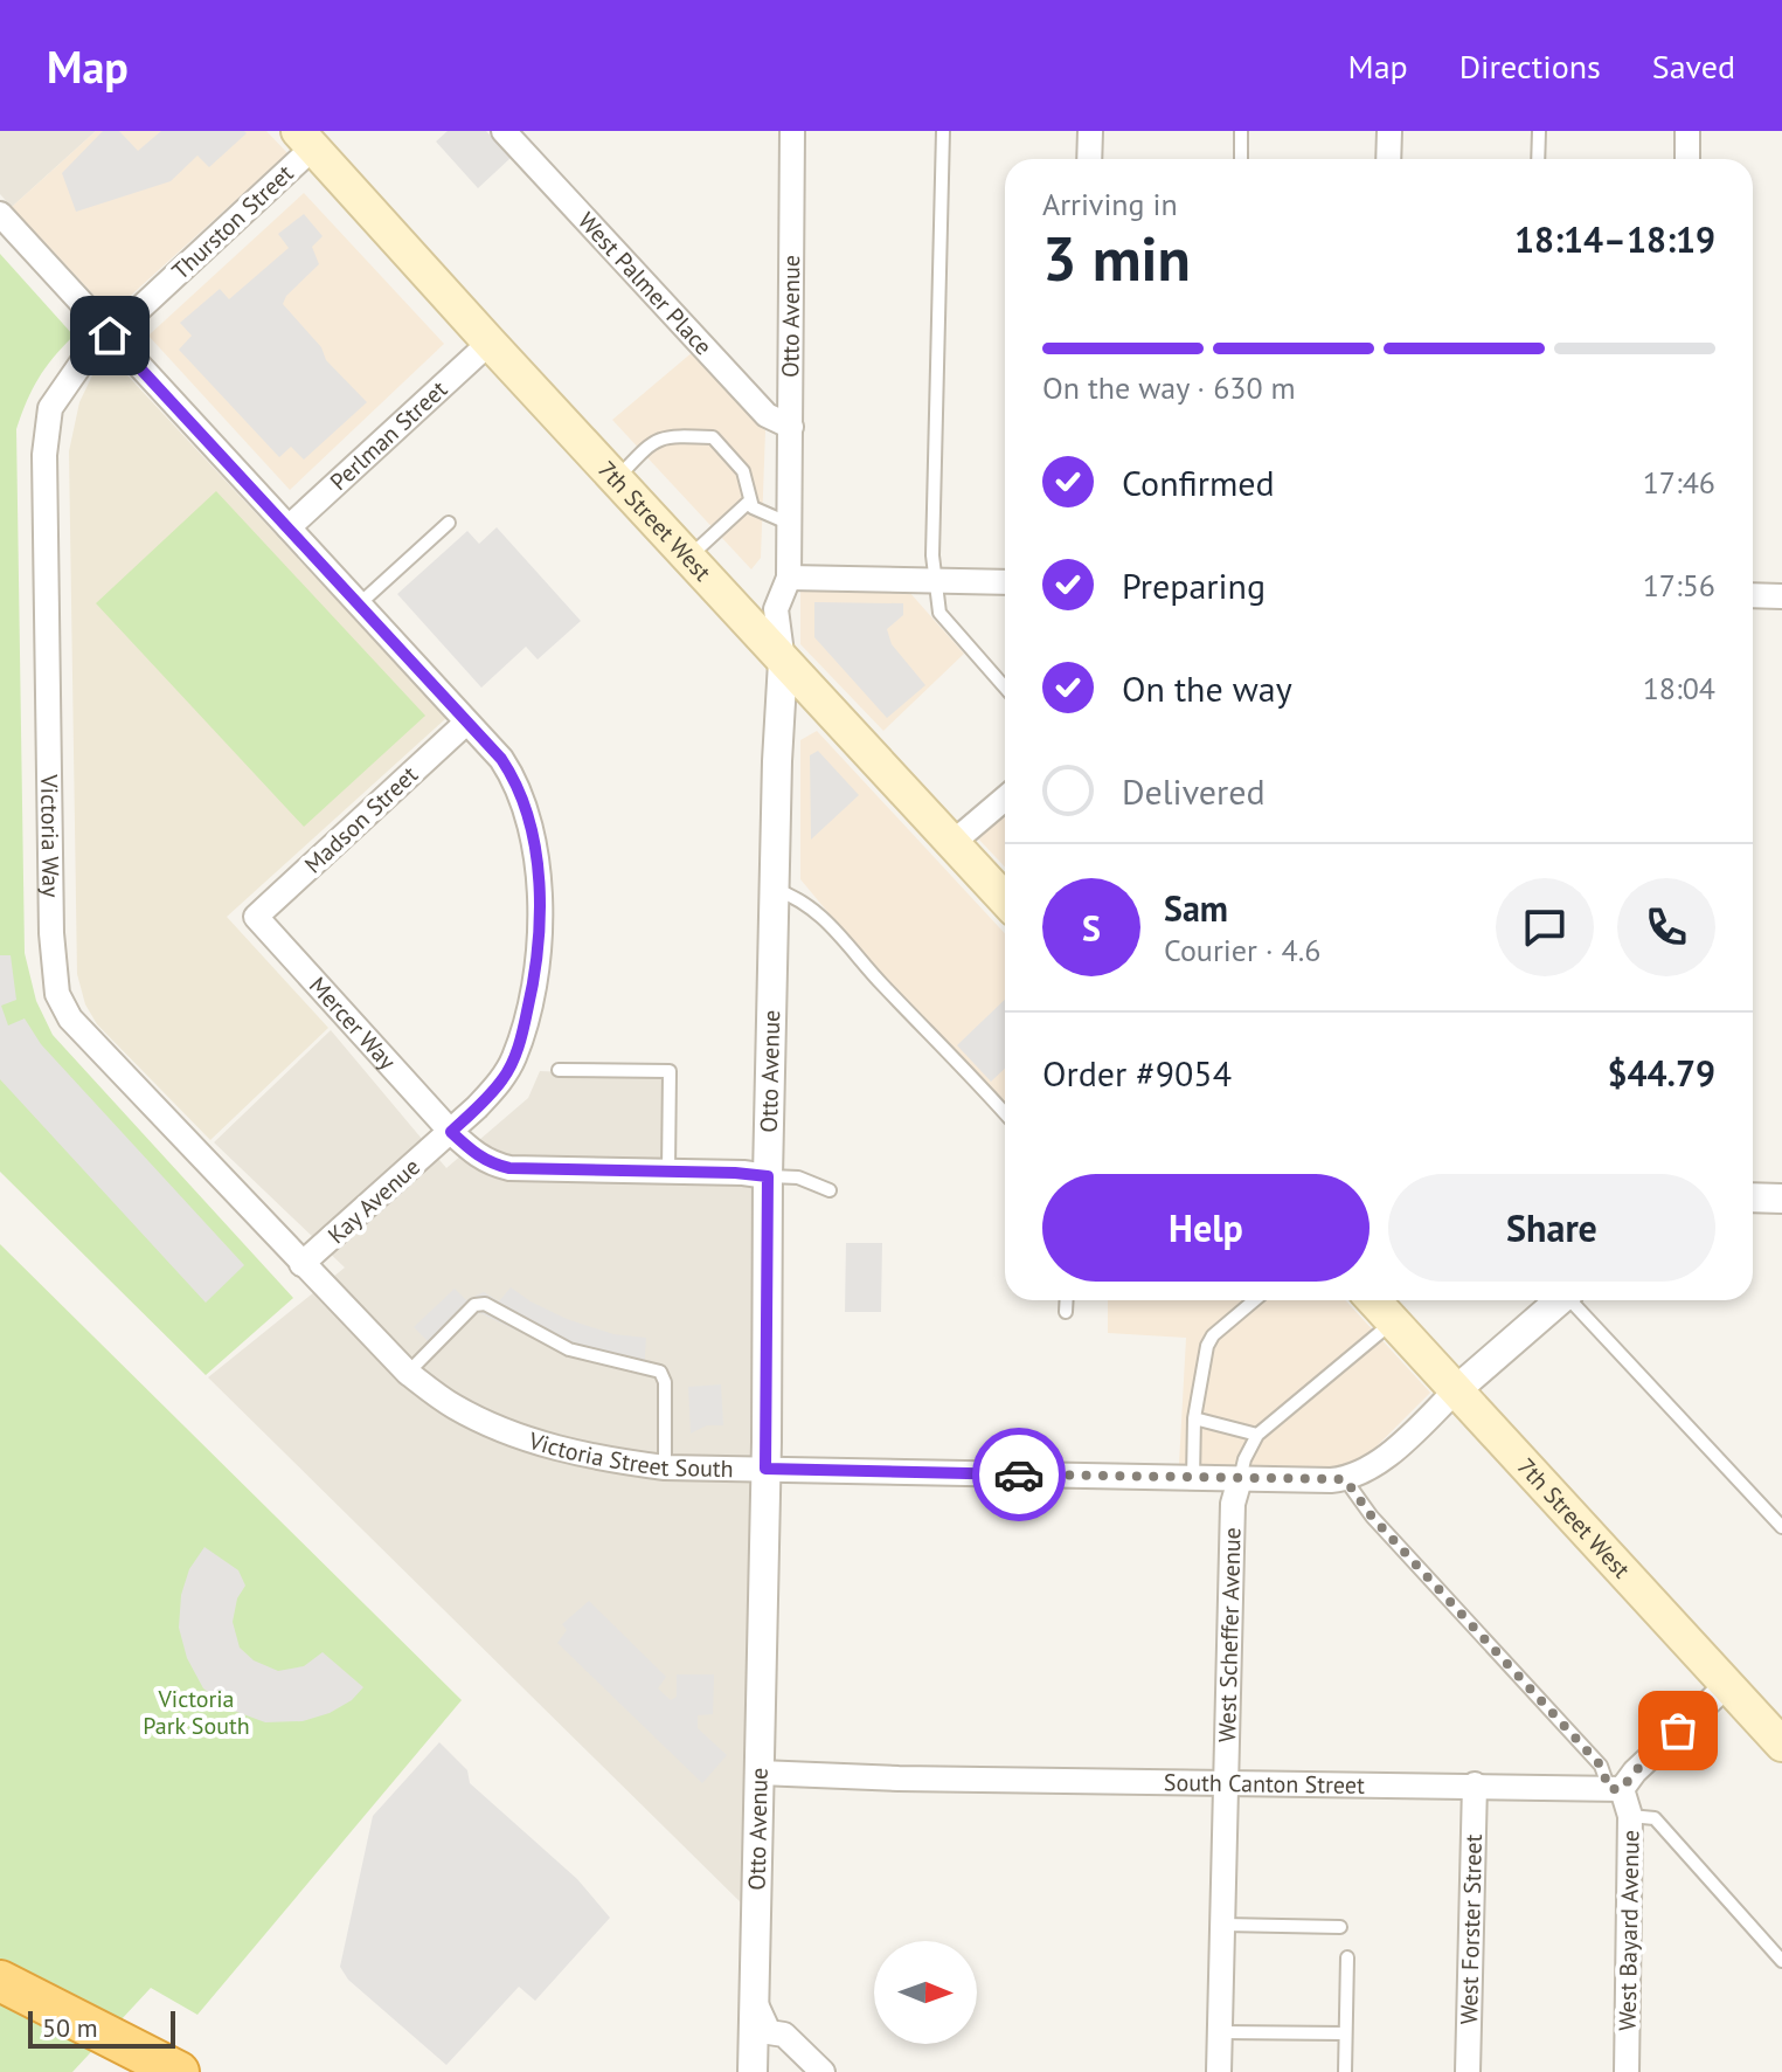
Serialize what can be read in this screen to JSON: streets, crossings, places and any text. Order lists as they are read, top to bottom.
{
  "streets": {
    "main road": ["7th Street West"],
    "street": [
      "Thurston Street",
      "West Palmer Place",
      "Otto Avenue",
      "Perlman Street",
      "Madson Street",
      "Victoria Way",
      "Mercer Way",
      "Kay Avenue",
      "Victoria Street South",
      "West Scheffer Avenue",
      "South Canton Street",
      "West Forster Street",
      "West Bayard Avenue"
    ]
  },
  "crossings": [
    ["Thurston Street", "7th Street West"],
    ["Thurston Street", "Victoria Way"],
    ["Thurston Street", "Kay Avenue"],
    ["West Palmer Place", "Otto Avenue"],
    ["Otto Avenue", "7th Street West"],
    ["Otto Avenue", "Mercer Way"],
    ["Otto Avenue", "Victoria Street South"],
    ["Otto Avenue", "South Canton Street"],
    ["Perlman Street", "7th Street West"],
    ["Perlman Street", "Kay Avenue"],
    ["7th Street West", "Victoria Street South"],
    ["Madson Street", "Mercer Way"],
    ["Madson Street", "Kay Avenue"],
    ["Victoria Way", "Kay Avenue"],
    ["Victoria Way", "Victoria Street South"],
    ["Mercer Way", "Kay Avenue"],
    ["Kay Avenue", "Victoria Street South"],
    ["Victoria Street South", "West Scheffer Avenue"],
    ["West Scheffer Avenue", "South Canton Street"],
    ["South Canton Street", "West Forster Street"],
    ["South Canton Street", "West Bayard Avenue"]
  ],
  "parks": ["Victoria Park South"],
  "scale_bar": "50 m",
  "north": "right",
  "page": {
    "header": "Map",
    "nav": ["Map", "Directions", "Saved"],
    "heading": ["3 min", "Arriving in", "18:14–18:19"],
    "panel": [
      "Sam",
      "Courier · 4.6",
      "Order #9054",
      "$44.79"
    ],
    "bar": "On the way · 630 m",
    "list": [
      ["Confirmed", "17:46"],
      ["Preparing", "17:56"],
      ["On the way", "18:04"],
      "Delivered"
    ],
    "round": "S",
    "buttons": ["Help", "Share"],
    "scale": "50 m"
  }
}
